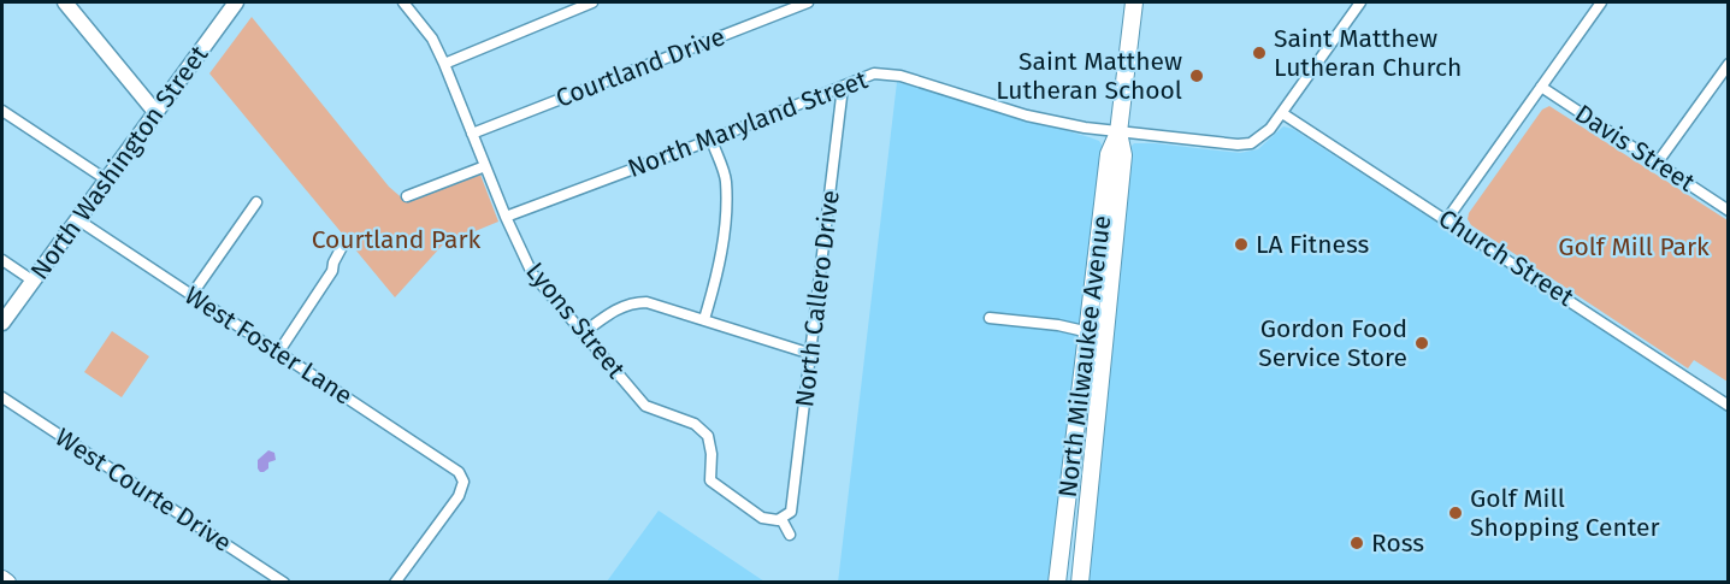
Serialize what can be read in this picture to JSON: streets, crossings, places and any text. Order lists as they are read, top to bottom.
{
  "streets": {
    "main road": ["North Milwaukee Avenue"],
    "street": [
      "Courtland Drive",
      "North Maryland Street",
      "Davis Street",
      "North Washington Street",
      "Church Street",
      "North Callero Drive",
      "Lyons Street",
      "West Foster Lane",
      "West Courte Drive"
    ]
  },
  "crossings": [
    ["Courtland Drive", "Lyons Street"],
    ["North Maryland Street", "Church Street"],
    ["North Maryland Street", "North Callero Drive"],
    ["North Maryland Street", "Lyons Street"],
    ["North Maryland Street", "North Milwaukee Avenue"],
    ["North Washington Street", "West Foster Lane"],
    ["North Callero Drive", "Lyons Street"]
  ],
  "parks": ["Courtland Park", "Golf Mill Park"],
  "places": [
    "Saint Matthew Lutheran Church",
    "Saint Matthew Lutheran School",
    "LA Fitness",
    "Gordon Food Service Store",
    "Golf Mill Shopping Center",
    "Ross"
  ]
}
